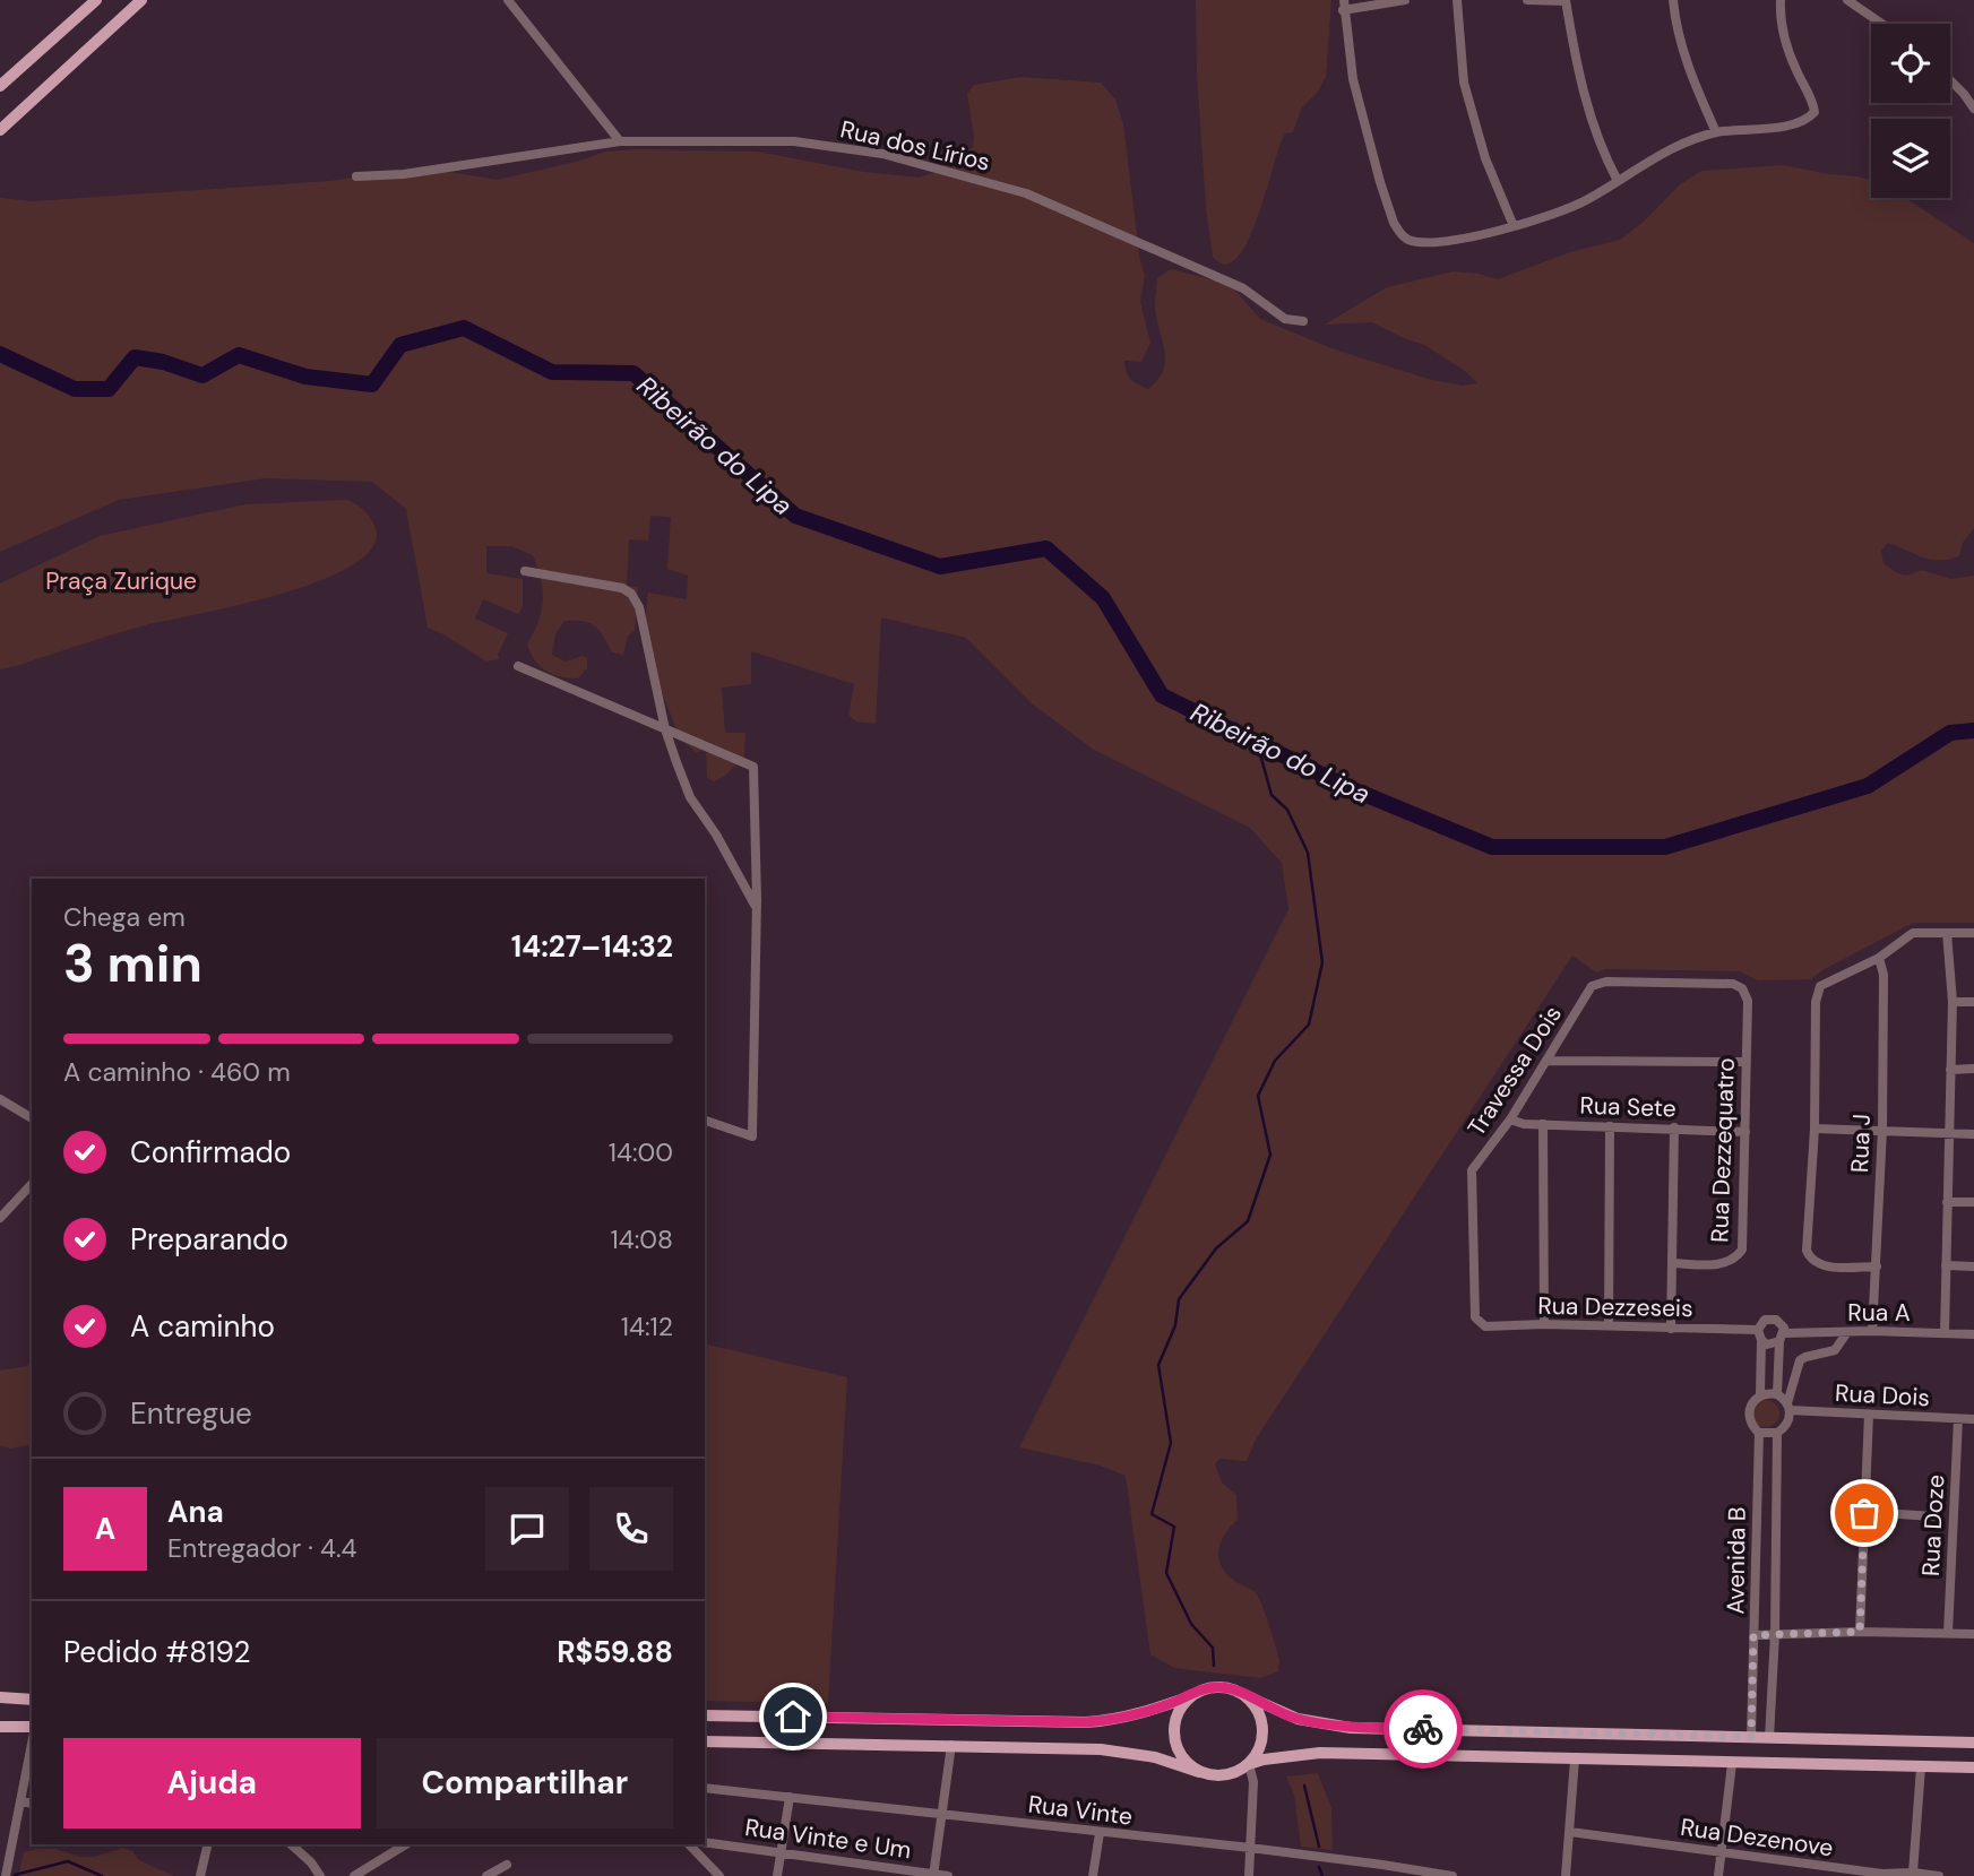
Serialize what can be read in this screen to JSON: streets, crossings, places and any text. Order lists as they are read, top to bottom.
{
  "streets": {
    "street": [
      "Rua dos Lírios",
      "Travessa Dois",
      "Rua Sete",
      "Rua J",
      "Rua Dezzequatro",
      "Rua Dezzeseis",
      "Rua A",
      "Rua Dois",
      "Rua Doze",
      "Avenida B",
      "Rua Vinte",
      "Rua Dezenove",
      "Rua Vinte e Um"
    ]
  },
  "crossings": [
    ["Travessa Dois", "Rua Sete"],
    ["Travessa Dois", "Rua Dezzequatro"],
    ["Travessa Dois", "Rua Dezzeseis"],
    ["Rua Sete", "Rua Dezzequatro"],
    ["Rua J", "Rua A"],
    ["Rua Dezzeseis", "Rua A"],
    ["Rua A", "Avenida B"],
    ["Rua Dois", "Rua Doze"],
    ["Rua Dois", "Avenida B"]
  ],
  "water": ["Ribeirão do Lipa"],
  "parks": ["Praça Zurique"],
  "page": {
    "heading": ["3 min", "Chega em", "14:27–14:32"],
    "panel": [
      "Ana",
      "Entregador · 4.4",
      "Pedido #8192",
      "R$59.88"
    ],
    "bar": "A caminho · 460 m",
    "list": [
      ["Confirmado", "14:00"],
      ["Preparando", "14:08"],
      ["A caminho", "14:12"],
      "Entregue"
    ],
    "round": "A",
    "buttons": ["Ajuda", "Compartilhar"]
  }
}
